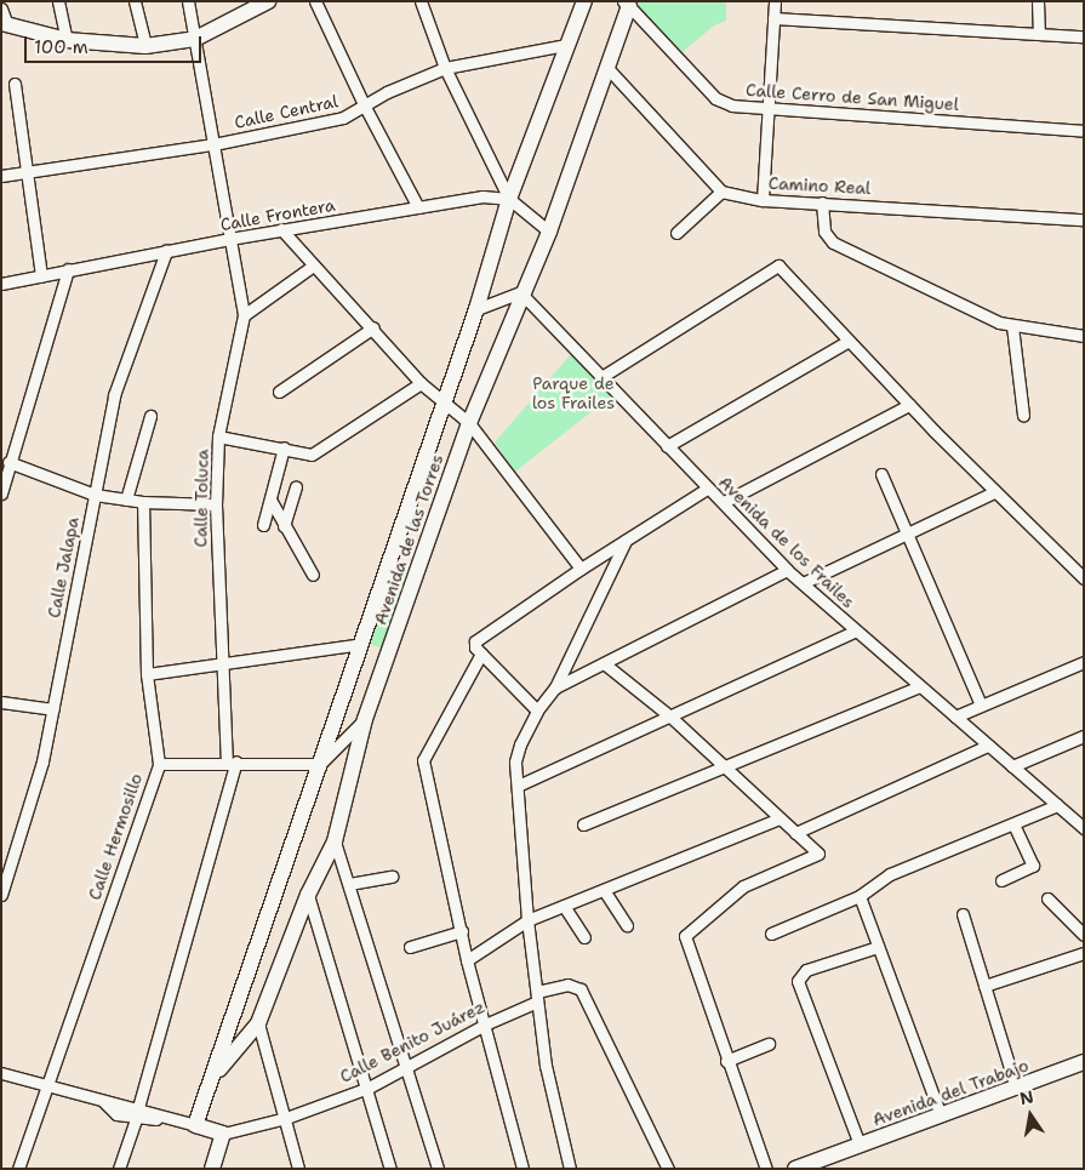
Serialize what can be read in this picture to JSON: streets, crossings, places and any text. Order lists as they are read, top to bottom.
{
  "streets": {
    "street": [
      "Calle Cerro de San Miguel",
      "Calle Central",
      "Camino Real",
      "Calle Frontera",
      "Calle Toluca",
      "Avenida de las Torres",
      "Avenida de los Frailes",
      "Calle Jalapa",
      "Calle Hermosillo",
      "Calle Benito Juárez",
      "Avenida del Trabajo"
    ]
  },
  "crossings": [
    ["Calle Cerro de San Miguel", "Avenida de las Torres"],
    ["Calle Central", "Calle Toluca"],
    ["Calle Central", "Avenida de las Torres"],
    ["Calle Frontera", "Calle Toluca"],
    ["Calle Frontera", "Avenida de las Torres"],
    ["Calle Frontera", "Calle Jalapa"],
    ["Avenida de las Torres", "Avenida de los Frailes"]
  ],
  "parks": ["Parque de los Frailes"],
  "scale_bar": "100 m",
  "north": "top"
}
